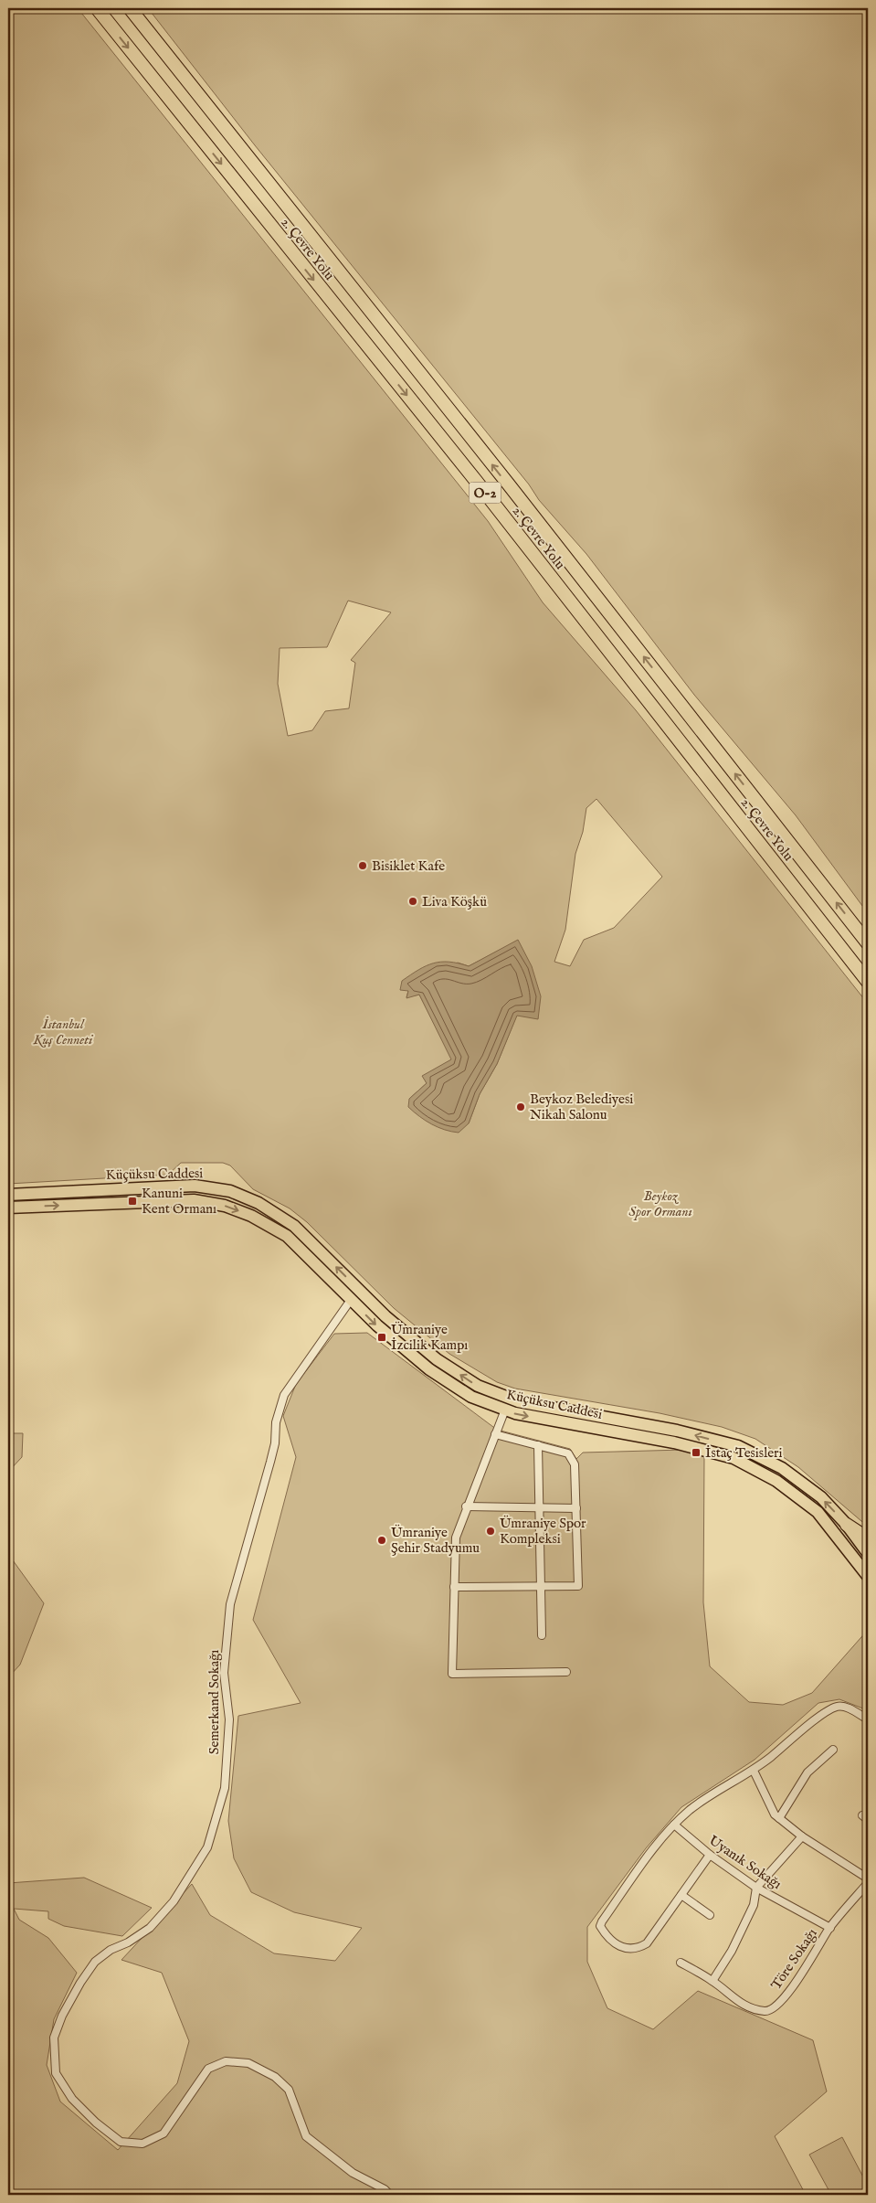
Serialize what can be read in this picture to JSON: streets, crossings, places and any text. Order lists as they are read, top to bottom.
{
  "streets": {
    "highway": ["2. Çevre Yolu", "O-2"],
    "main road": ["Küçüksu Caddesi"],
    "street": ["Semerkand Sokağı", "Uyanık Sokağı", "Töre Sokağı"]
  },
  "crossings": [
    ["Küçüksu Caddesi", "Semerkand Sokağı"],
    ["Uyanık Sokağı", "Töre Sokağı"]
  ],
  "parks": ["İstanbul Kuş Cenneti", "Beykoz Spor Ormanı"],
  "places": {
    "other": [
      "Bisiklet Kafe",
      "Liva Köşkü",
      "Beykoz Belediyesi Nikah Salonu",
      "Ümraniye Spor Kompleksi",
      "Ümraniye Şehir Stadyumu"
    ],
    "transit": ["Kanuni Kent Ormanı", "Ümraniye İzcilik Kampı", "İstaç Tesisleri"]
  }
}
